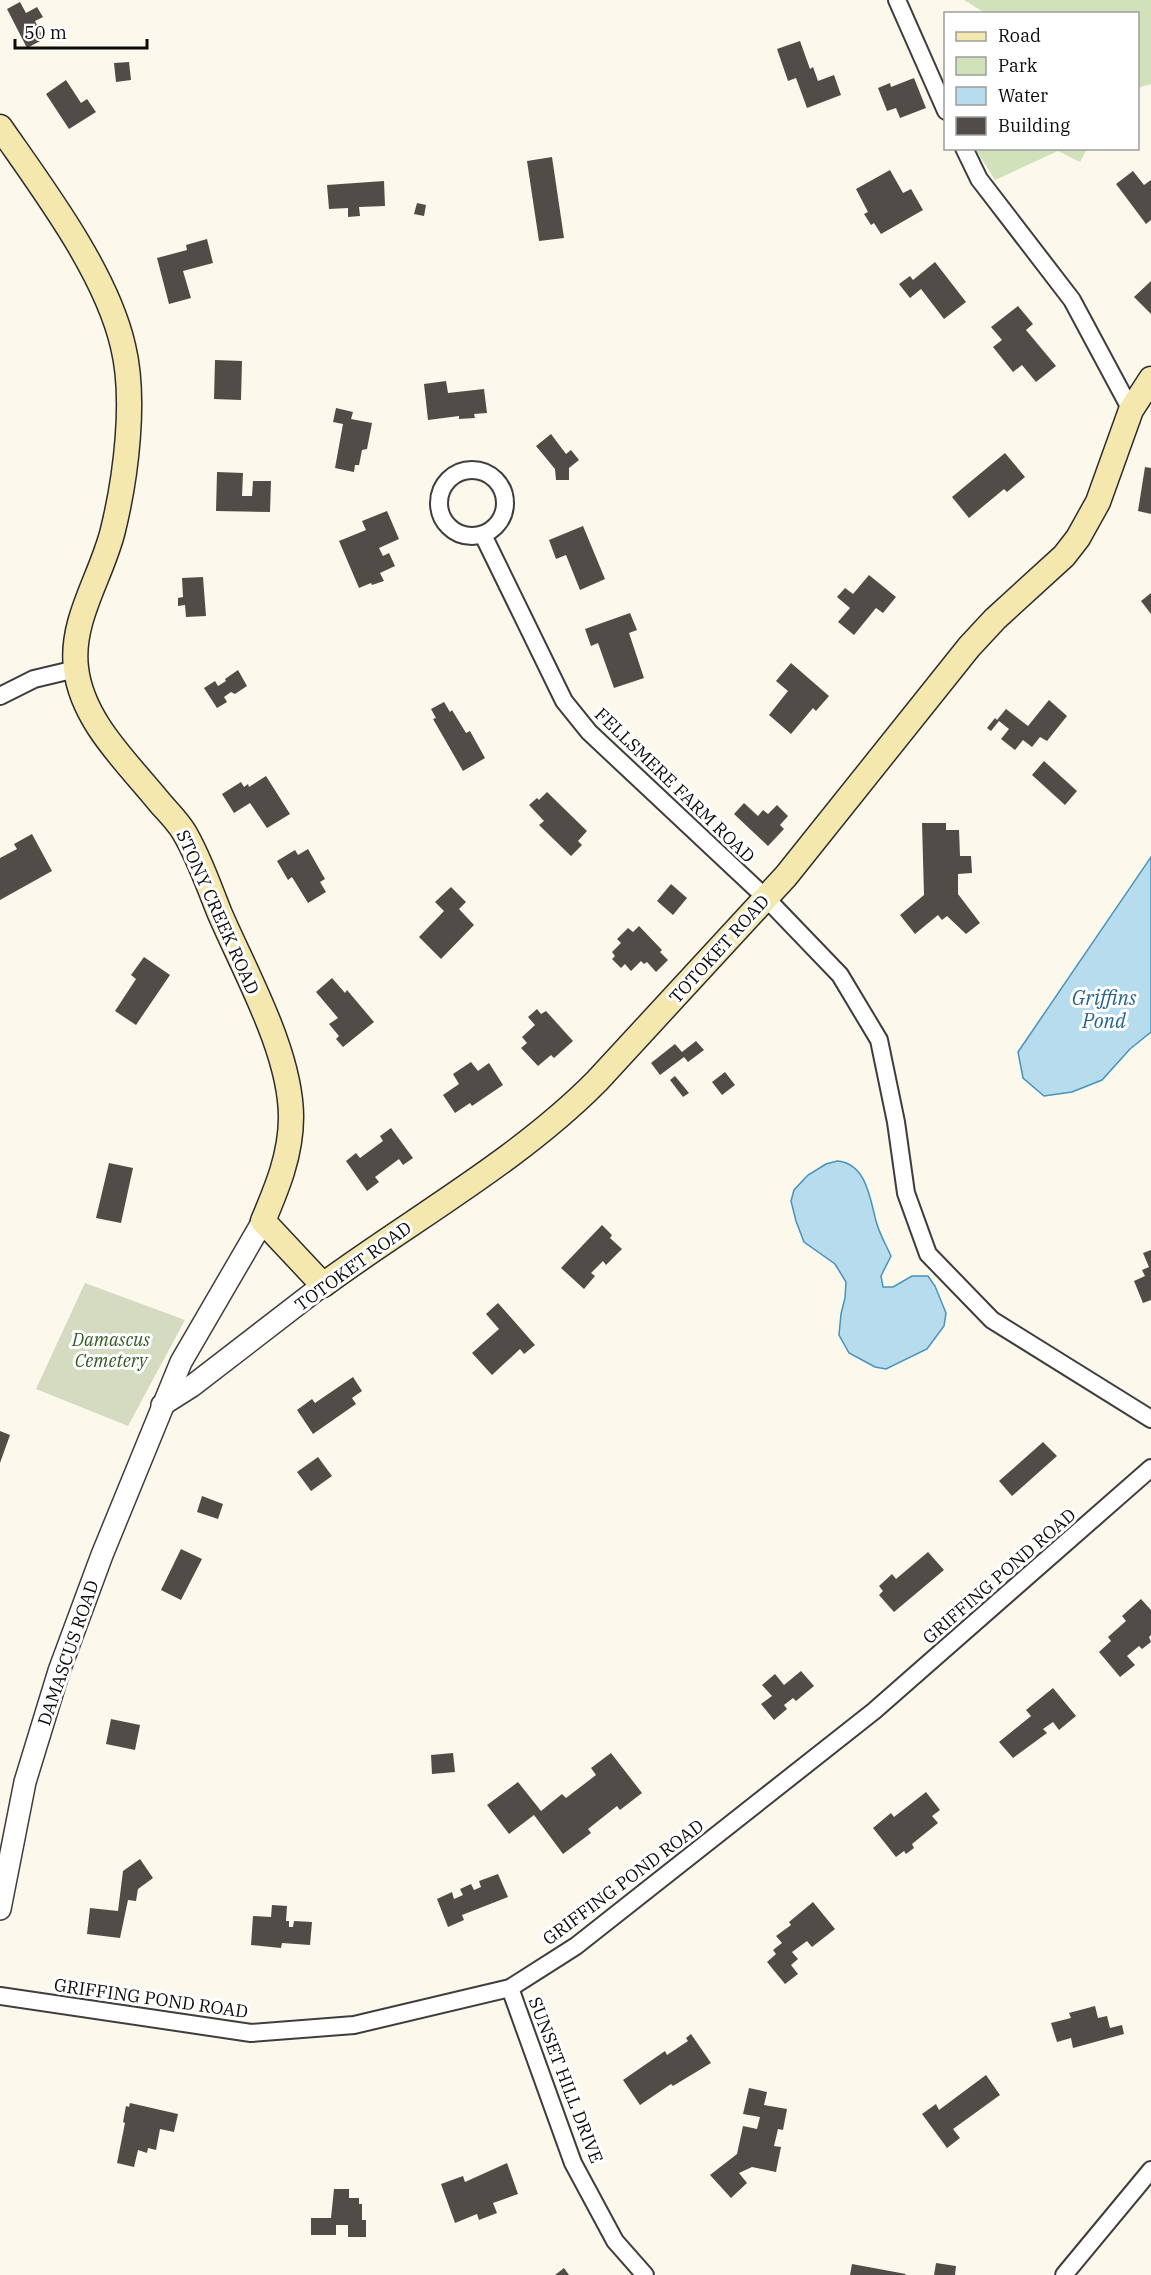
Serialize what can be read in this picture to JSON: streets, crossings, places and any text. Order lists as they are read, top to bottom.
{
  "streets": {
    "main road": ["STONY CREEK ROAD", "TOTOKET ROAD"],
    "street": [
      "FELLSMERE FARM ROAD",
      "GRIFFING POND ROAD",
      "DAMASCUS ROAD",
      "SUNSET HILL DRIVE"
    ]
  },
  "crossings": [
    ["FELLSMERE FARM ROAD", "TOTOKET ROAD"],
    ["STONY CREEK ROAD", "TOTOKET ROAD"],
    ["STONY CREEK ROAD", "DAMASCUS ROAD"],
    ["TOTOKET ROAD", "DAMASCUS ROAD"],
    ["GRIFFING POND ROAD", "SUNSET HILL DRIVE"]
  ],
  "water": ["Griffins Pond"],
  "parks": ["Damascus Cemetery"],
  "legend": [
    "Road",
    "Park",
    "Water",
    "Building"
  ],
  "scale_bar": "50 m"
}
